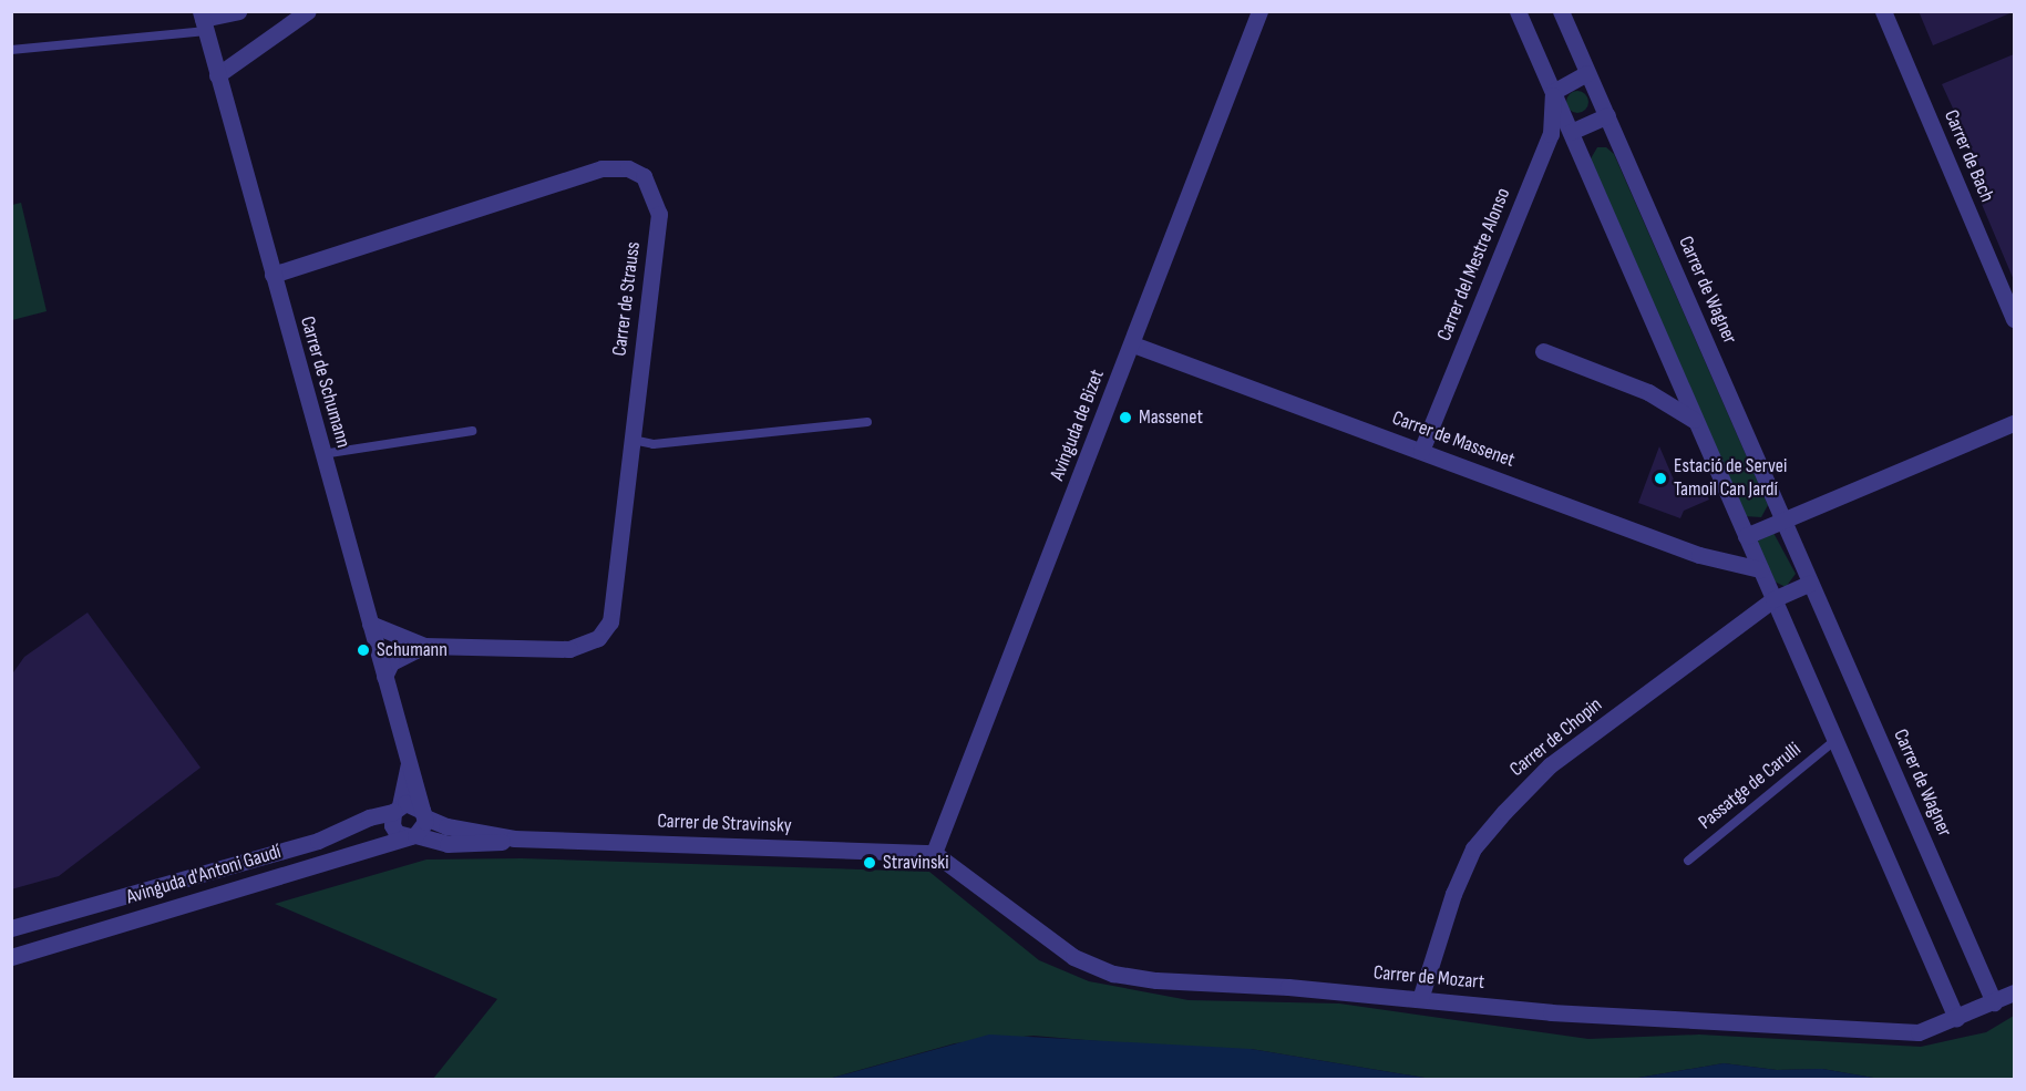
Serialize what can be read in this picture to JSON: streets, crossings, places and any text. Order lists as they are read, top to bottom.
{
  "streets": {
    "street": [
      "Carrer de Bach",
      "Carrer del Mestre Alonso",
      "Carrer de Wagner",
      "Carrer de Strauss",
      "Carrer de Schumann",
      "Avinguda de Bizet",
      "Carrer de Massenet",
      "Carrer de Chopin",
      "Carrer de Stravinsky",
      "Avinguda d'Antoni Gaudí",
      "Carrer de Mozart"
    ],
    "lane": ["Passatge de Carulli"]
  },
  "crossings": [
    ["Carrer del Mestre Alonso", "Carrer de Massenet"],
    ["Carrer de Wagner", "Carrer de Mozart"],
    ["Carrer de Strauss", "Carrer de Schumann"],
    ["Carrer de Schumann", "Carrer de Stravinsky"],
    ["Carrer de Schumann", "Avinguda d'Antoni Gaudí"],
    ["Avinguda de Bizet", "Carrer de Massenet"],
    ["Avinguda de Bizet", "Carrer de Stravinsky"],
    ["Avinguda de Bizet", "Carrer de Mozart"],
    ["Carrer de Chopin", "Carrer de Mozart"],
    ["Carrer de Stravinsky", "Avinguda d'Antoni Gaudí"],
    ["Carrer de Stravinsky", "Carrer de Mozart"]
  ],
  "places": [
    "Massenet",
    "Estació de Servei Tamoil Can Jardí",
    "Schumann",
    "Stravinski"
  ]
}
